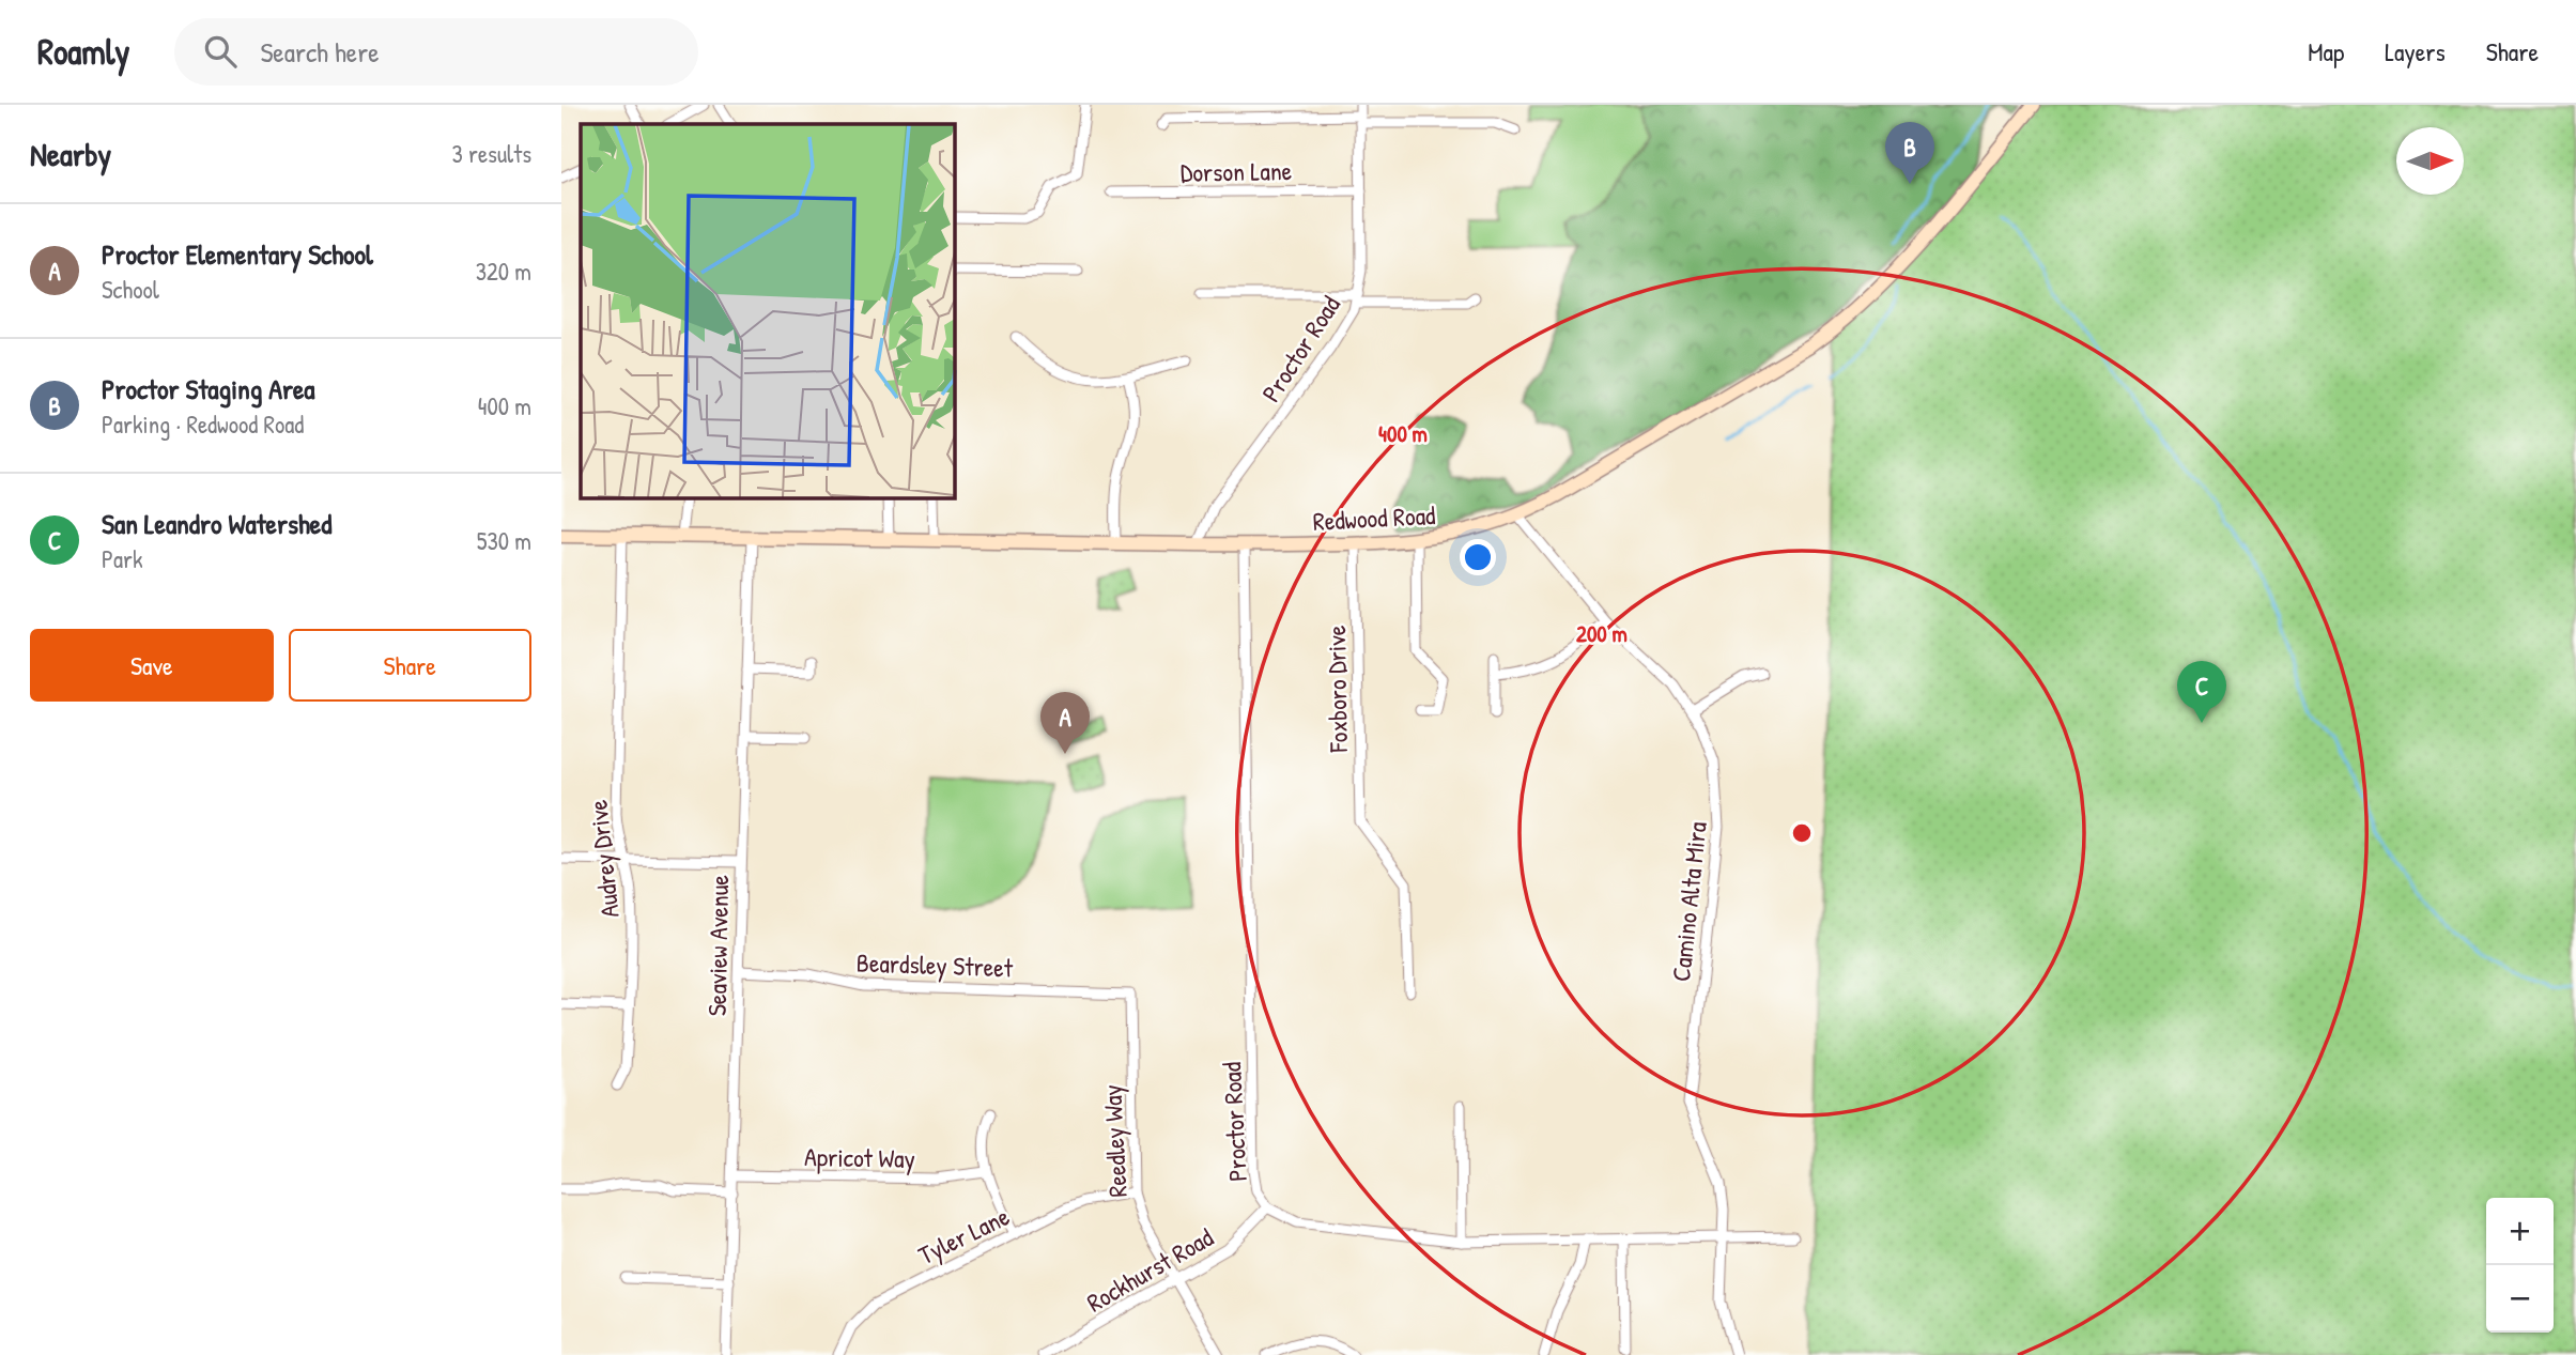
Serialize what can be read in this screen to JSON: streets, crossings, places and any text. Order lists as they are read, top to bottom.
{
  "streets": {
    "main road": ["Redwood Road"],
    "street": [
      "Dorson Lane",
      "Proctor Road",
      "Foxboro Drive",
      "Audrey Drive",
      "Camino Alta Mira",
      "Seaview Avenue",
      "Beardsley Street",
      "Reedley Way",
      "Apricot Way",
      "Tyler Lane",
      "Rockhurst Road"
    ]
  },
  "crossings": [
    ["Dorson Lane", "Proctor Road"],
    ["Proctor Road", "Redwood Road"],
    ["Proctor Road", "Camino Alta Mira"],
    ["Proctor Road", "Rockhurst Road"],
    ["Redwood Road", "Foxboro Drive"],
    ["Redwood Road", "Audrey Drive"],
    ["Redwood Road", "Camino Alta Mira"],
    ["Redwood Road", "Seaview Avenue"],
    ["Seaview Avenue", "Beardsley Street"],
    ["Seaview Avenue", "Apricot Way"],
    ["Beardsley Street", "Reedley Way"],
    ["Reedley Way", "Tyler Lane"],
    ["Reedley Way", "Rockhurst Road"]
  ],
  "north": "right",
  "page": {
    "header": "Roamly",
    "search": "Search here",
    "nav": ["Map", "Layers", "Share"],
    "heading": ["Nearby", "3 results"],
    "pins": ["B", "C", "A"],
    "list": [
      {
        "mark": "A",
        "name": "Proctor Elementary School",
        "note": "School",
        "value": "320 m"
      },
      {
        "mark": "B",
        "name": "Proctor Staging Area",
        "note": "Parking · Redwood Road",
        "value": "400 m"
      },
      {
        "mark": "C",
        "name": "San Leandro Watershed",
        "note": "Park",
        "value": "530 m"
      }
    ],
    "buttons": ["Save", "Share"],
    "map_buttons": ["+", "−"]
  },
  "rings": ["400 m", "200 m"]
}
